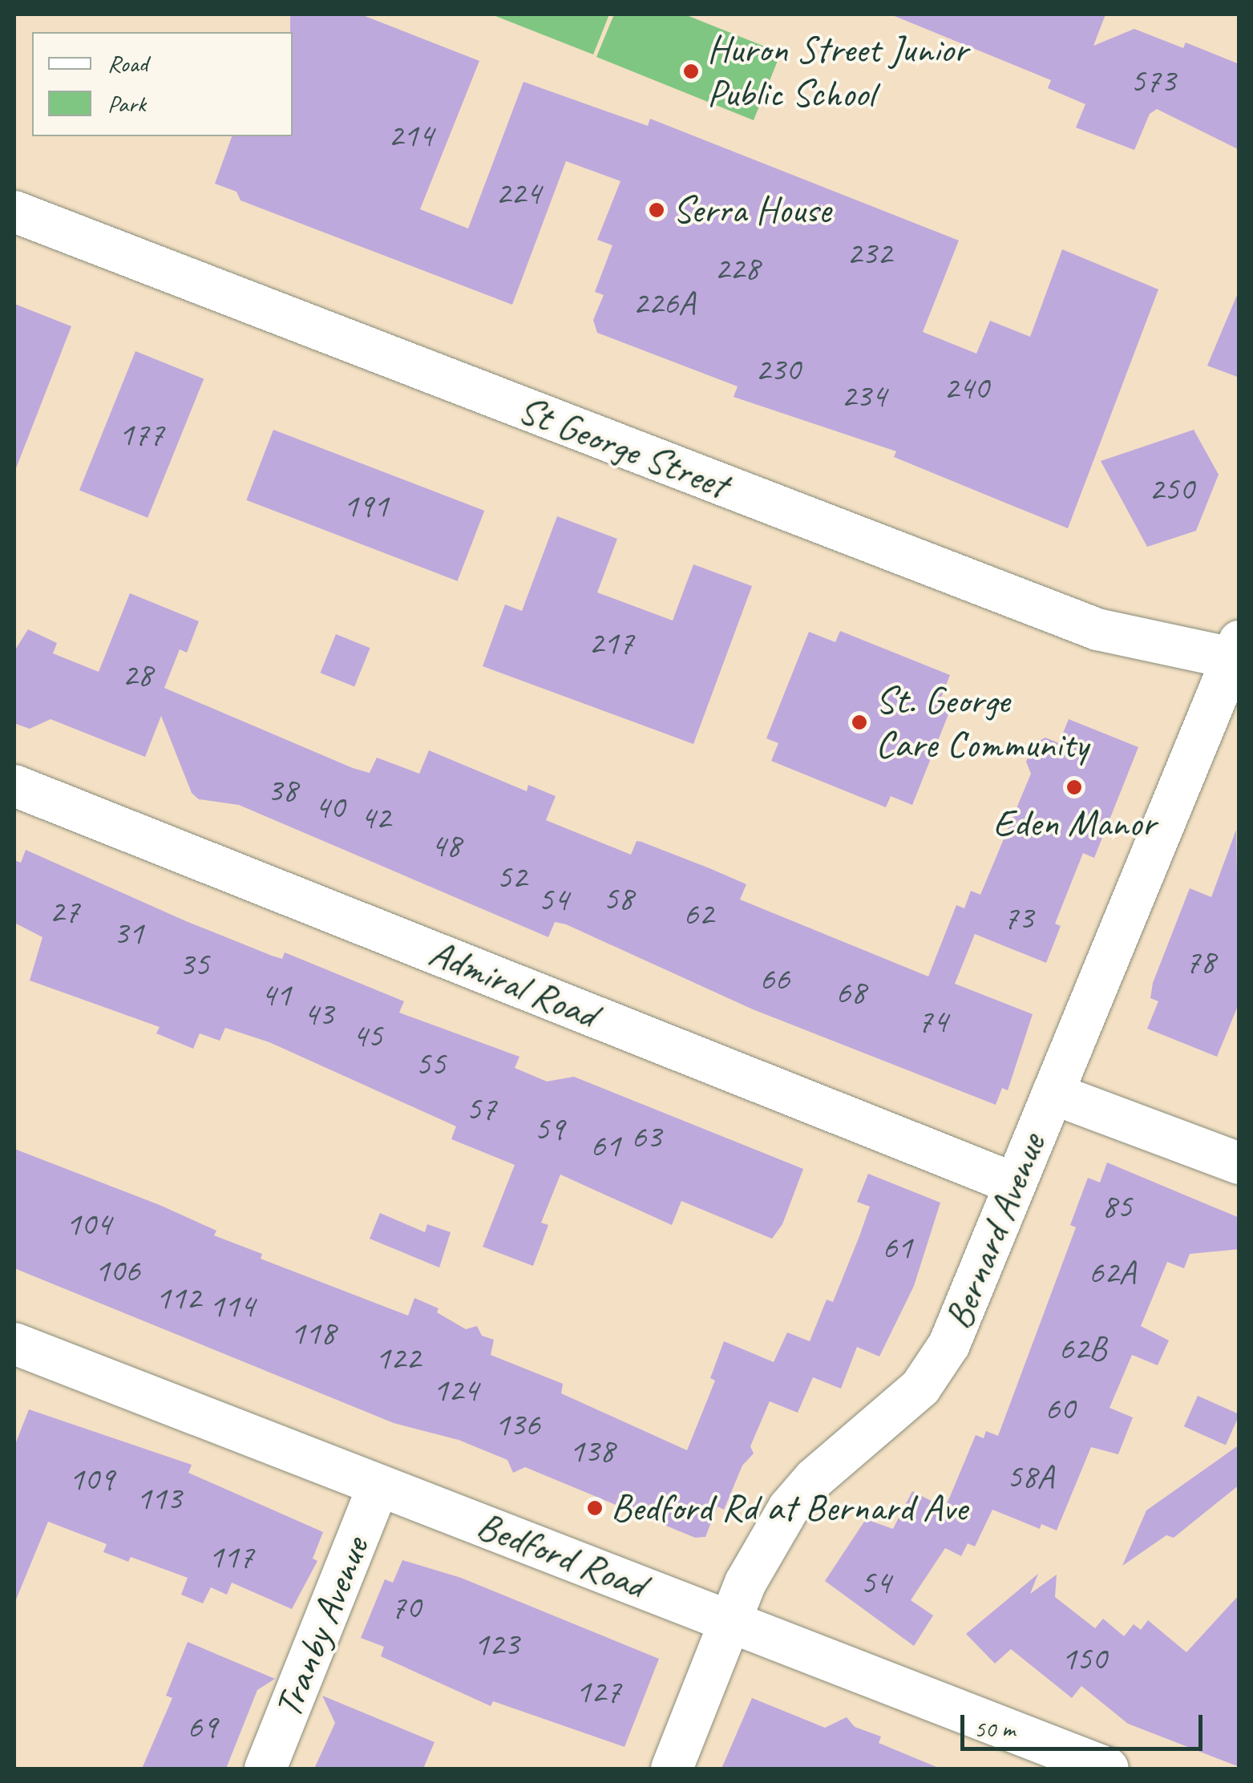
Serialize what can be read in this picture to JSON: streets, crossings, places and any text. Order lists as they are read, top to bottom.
{
  "streets": {
    "street": [
      "St George Street",
      "Admiral Road",
      "Bernard Avenue",
      "Bedford Road",
      "Tranby Avenue"
    ]
  },
  "crossings": [
    ["St George Street", "Bernard Avenue"],
    ["Admiral Road", "Bernard Avenue"],
    ["Bernard Avenue", "Bedford Road"],
    ["Bedford Road", "Tranby Avenue"]
  ],
  "places": [
    "Huron Street Junior Public School",
    "Serra House",
    "St. George Care Community",
    "Eden Manor",
    "Bedford Rd at Bernard Ave"
  ],
  "house_numbers": [
    "573",
    "214",
    "224",
    "232",
    "228",
    "226A",
    "230",
    "240",
    "234",
    "177",
    "250",
    "191",
    "217",
    "28",
    "38",
    "40",
    "42",
    "48",
    "52",
    "58",
    "54",
    "27",
    "62",
    "73",
    "31",
    "78",
    "35",
    "66",
    "68",
    "41",
    "43",
    "74",
    "45",
    "55",
    "57",
    "59",
    "63",
    "61",
    "85",
    "104",
    "61",
    "106",
    "62A",
    "112",
    "114",
    "118",
    "62B",
    "122",
    "124",
    "60",
    "136",
    "138",
    "58A",
    "109",
    "113",
    "117",
    "54",
    "70",
    "123",
    "150",
    "127",
    "69"
  ],
  "legend": ["Road", "Park"],
  "scale_bar": "50 m"
}
